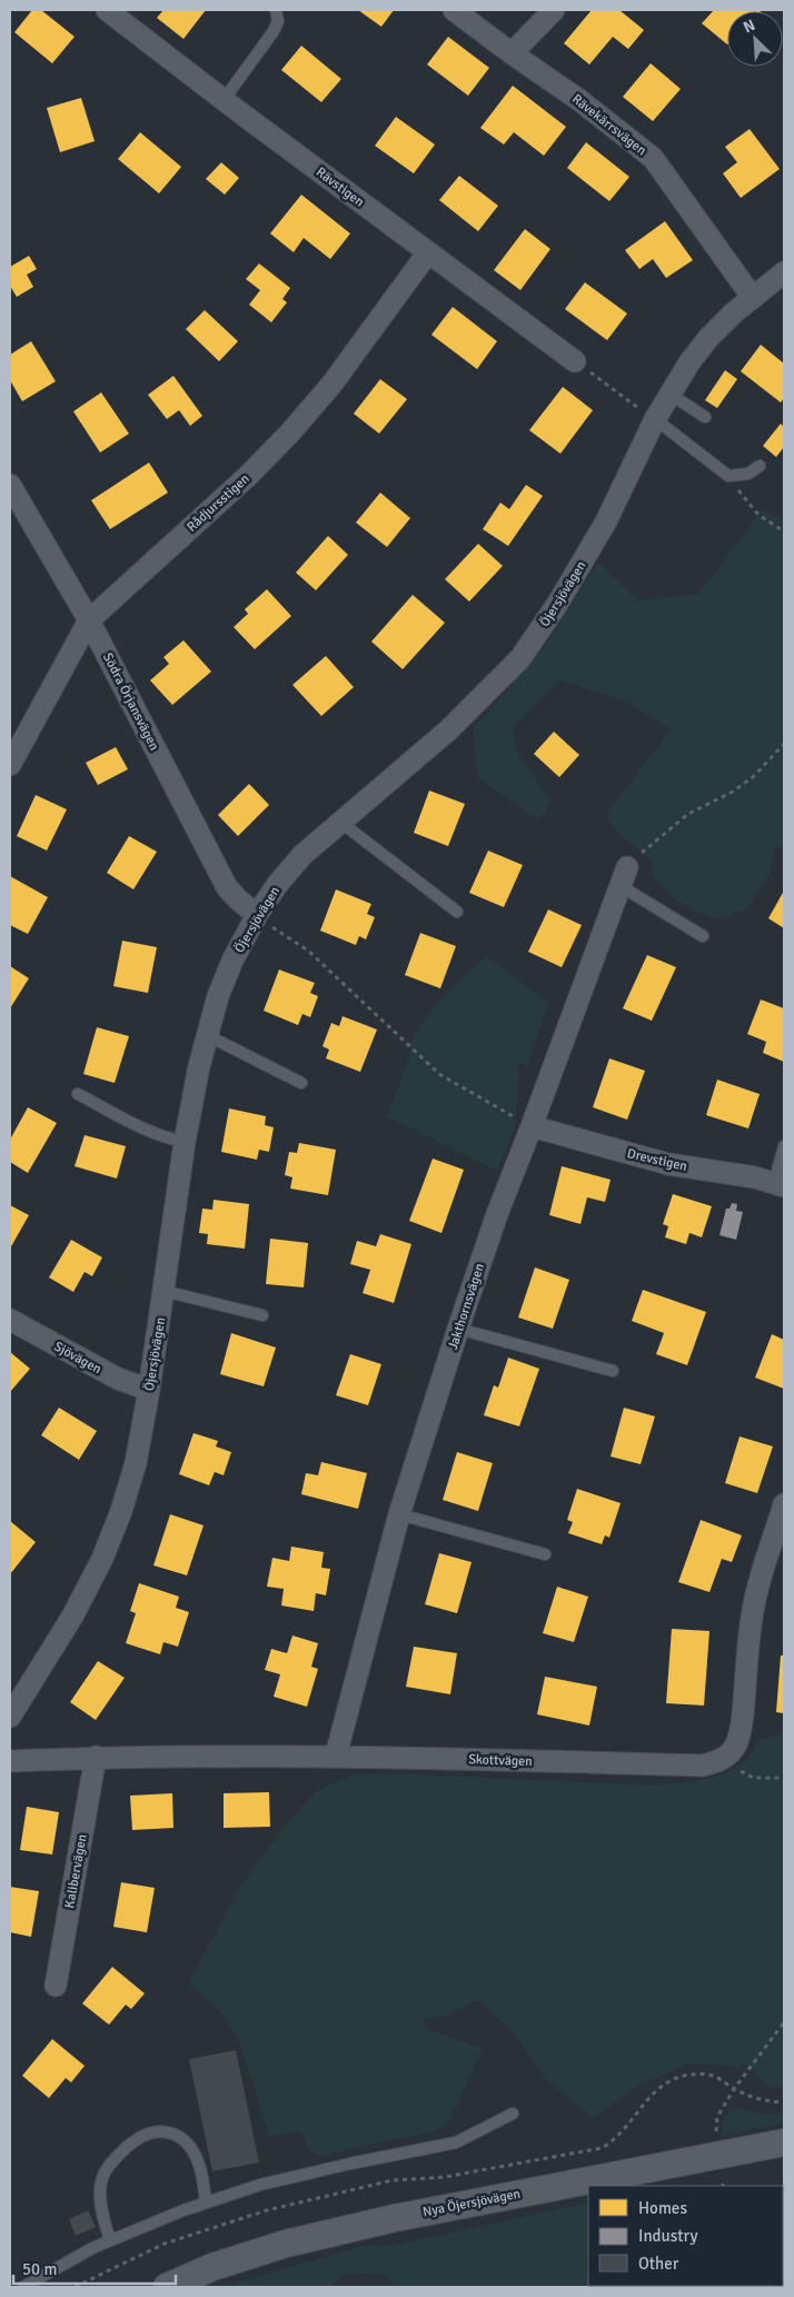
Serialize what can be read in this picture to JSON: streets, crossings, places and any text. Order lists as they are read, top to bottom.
{
  "streets": {
    "street": [
      "Rävekärrsvägen",
      "Rävstigen",
      "Rådjursstigen",
      "Öjersjövägen",
      "Södra Örjansvägen",
      "Drevstigen",
      "Jakthornsvägen",
      "Sjövägen",
      "Skottvägen",
      "Kalibervägen",
      "Nya Öjersjövägen"
    ]
  },
  "crossings": [
    ["Rävekärrsvägen", "Öjersjövägen"],
    ["Rävstigen", "Rådjursstigen"],
    ["Rådjursstigen", "Södra Örjansvägen"],
    ["Öjersjövägen", "Södra Örjansvägen"],
    ["Öjersjövägen", "Sjövägen"],
    ["Drevstigen", "Jakthornsvägen"],
    ["Jakthornsvägen", "Skottvägen"],
    ["Skottvägen", "Kalibervägen"]
  ],
  "legend": ["Homes", "Industry", "Other"],
  "scale_bar": "50 m",
  "north": "top left"
}
